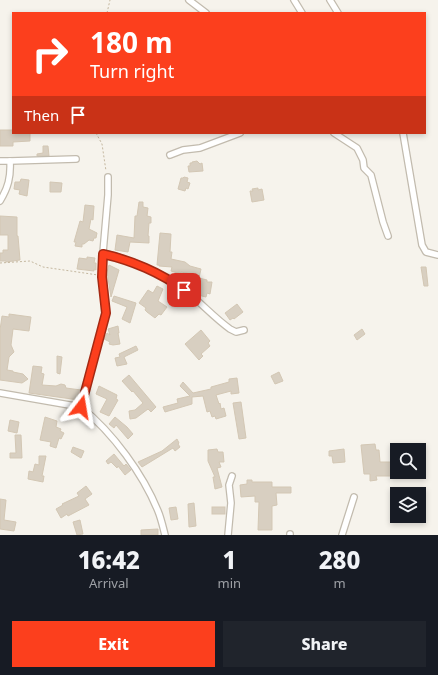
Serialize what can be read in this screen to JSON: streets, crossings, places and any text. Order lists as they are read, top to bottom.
{
  "page": {
    "turn": ["180 m", "Turn right"],
    "then": "Then",
    "eta": [
      "16:42",
      "Arrival",
      "1",
      "min",
      "280",
      "m"
    ],
    "buttons": ["Exit", "Share"]
  }
}
